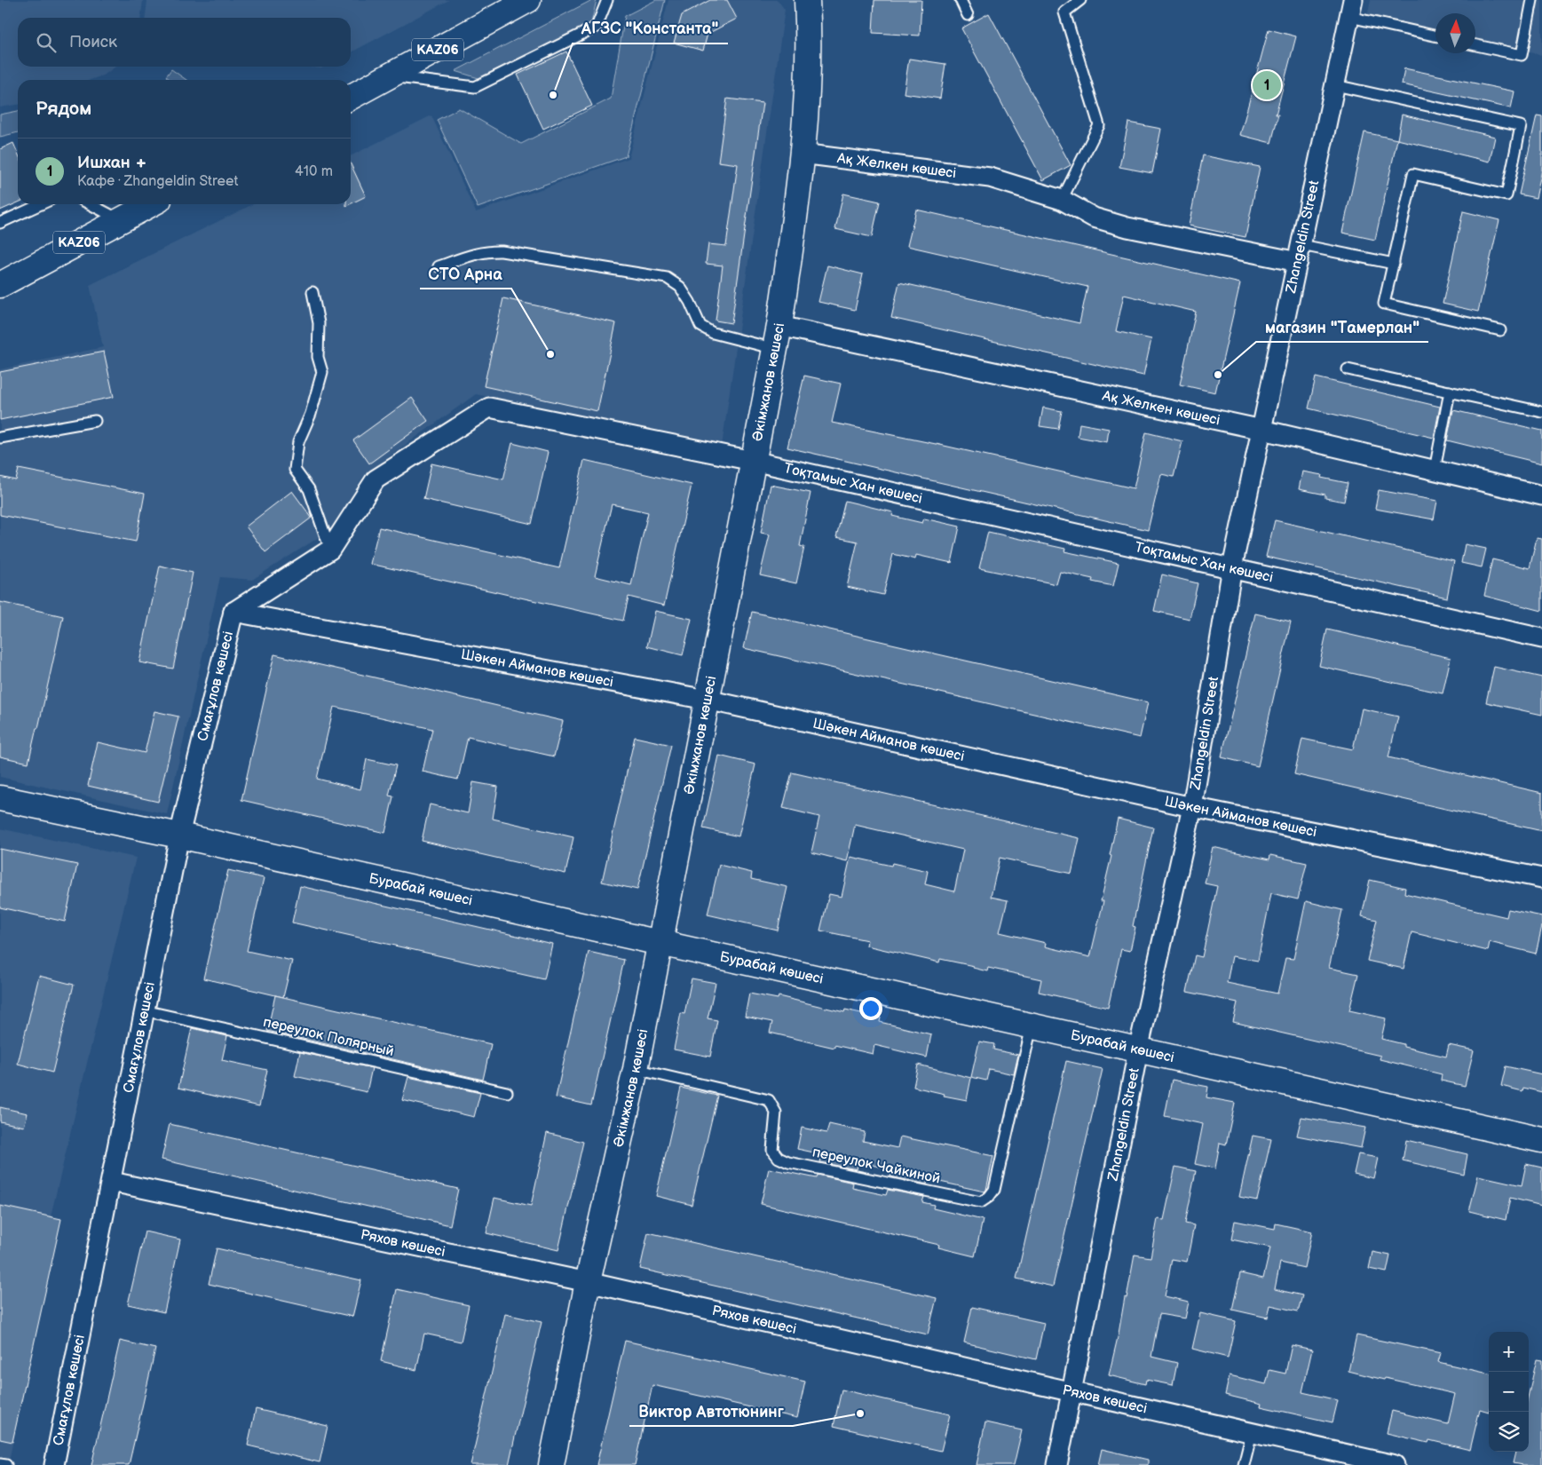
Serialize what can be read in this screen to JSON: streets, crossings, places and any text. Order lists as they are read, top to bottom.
{
  "streets": {
    "main road": ["KАZ06", "Әкімжанов көшесі", "Бурабай көшесі"],
    "street": [
      "Ақ Желкен көшесі",
      "Zhangeldin Street",
      "Тоқтамыс Хан көшесі",
      "Шәкен Айманов көшесі",
      "Смағұлов көшесі",
      "Ряхов көшесі"
    ],
    "lane": ["переулок Полярный", "переулок Чайкиной"]
  },
  "crossings": [
    ["Ақ Желкен көшесі", "Zhangeldin Street"],
    ["Ақ Желкен көшесі", "Әкімжанов көшесі"],
    ["Zhangeldin Street", "Тоқтамыс Хан көшесі"],
    ["Zhangeldin Street", "Шәкен Айманов көшесі"],
    ["Zhangeldin Street", "Бурабай көшесі"],
    ["Zhangeldin Street", "Ряхов көшесі"],
    ["Әкімжанов көшесі", "Тоқтамыс Хан көшесі"],
    ["Әкімжанов көшесі", "Шәкен Айманов көшесі"],
    ["Әкімжанов көшесі", "Бурабай көшесі"],
    ["Әкімжанов көшесі", "переулок Чайкиной"],
    ["Әкімжанов көшесі", "Ряхов көшесі"],
    ["Тоқтамыс Хан көшесі", "Шәкен Айманов көшесі"],
    ["Тоқтамыс Хан көшесі", "Смағұлов көшесі"],
    ["Шәкен Айманов көшесі", "Смағұлов көшесі"],
    ["Смағұлов көшесі", "Бурабай көшесі"],
    ["Смағұлов көшесі", "переулок Полярный"],
    ["Смағұлов көшесі", "Ряхов көшесі"],
    ["Бурабай көшесі", "переулок Чайкиной"]
  ],
  "places": [
    "АГЗС \"Константа\"",
    "СТО Арна",
    "магазин \"Тамерлан\"",
    "Виктор Автотюнинг"
  ],
  "north": "top",
  "page": {
    "search": "Поиск",
    "pins": "1",
    "heading": "Рядом",
    "list": [
      {
        "mark": "1",
        "name": "Ишхан +",
        "note": "Кафе · Zhangeldin Street",
        "value": "410 m"
      }
    ],
    "map_buttons": ["+", "−"]
  }
}
